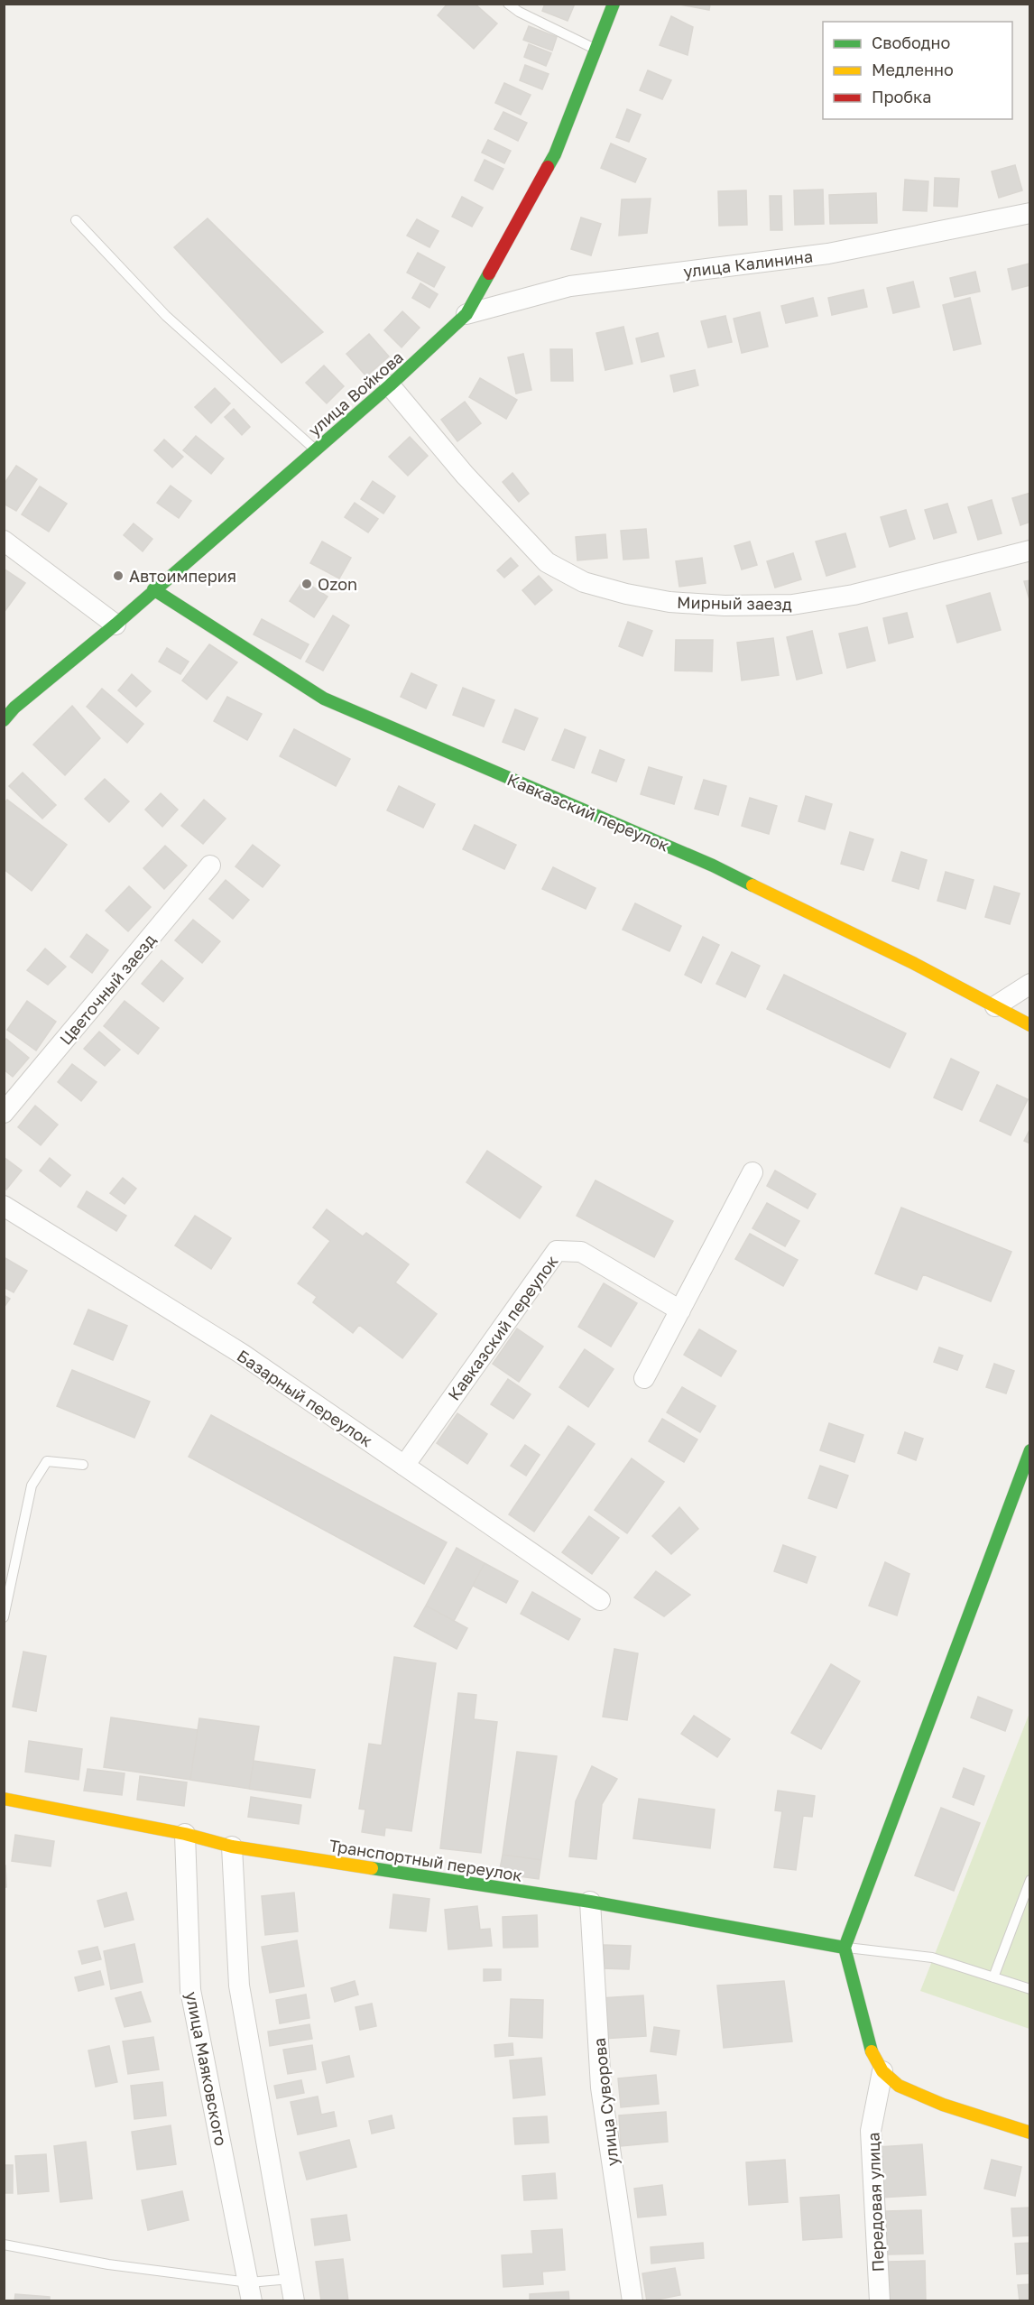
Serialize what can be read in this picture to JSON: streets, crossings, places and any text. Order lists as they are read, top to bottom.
{
  "streets": {
    "street": [
      "улица Калинина",
      "улица Войкова",
      "Мирный заезд",
      "Кавказский переулок",
      "Цветочный заезд",
      "Базарный переулок",
      "Транспортный переулок",
      "улица Маяковского",
      "улица Суворова",
      "Передовая улица"
    ]
  },
  "crossings": [
    ["улица Калинина", "улица Войкова"],
    ["улица Войкова", "Мирный заезд"],
    ["улица Войкова", "Кавказский переулок"],
    ["Кавказский переулок", "Базарный переулок"],
    ["Транспортный переулок", "улица Маяковского"],
    ["Транспортный переулок", "улица Суворова"]
  ],
  "places": ["Автоимперия", "Ozon"],
  "legend": ["Свободно", "Медленно", "Пробка"]
}
